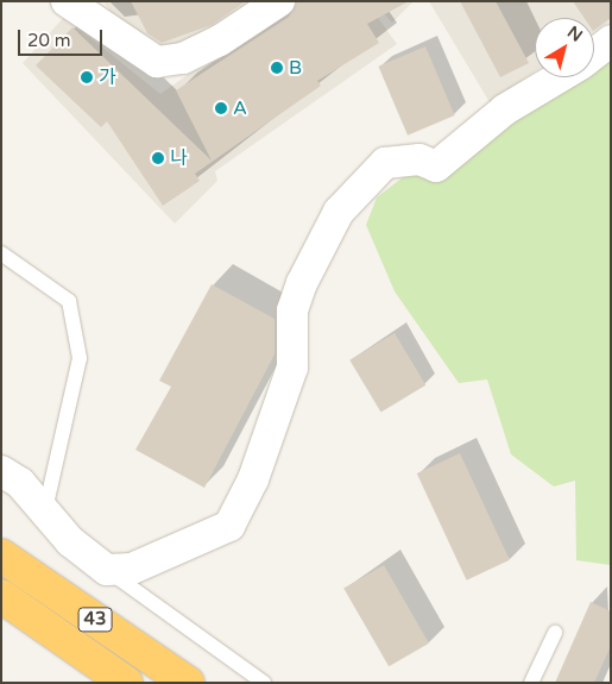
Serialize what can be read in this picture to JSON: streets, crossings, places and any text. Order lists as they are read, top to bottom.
{
  "streets": {
    "highway": ["43"]
  },
  "places": [
    "B",
    "가",
    "A",
    "나"
  ],
  "scale_bar": "20 m",
  "north": "top right"
}
